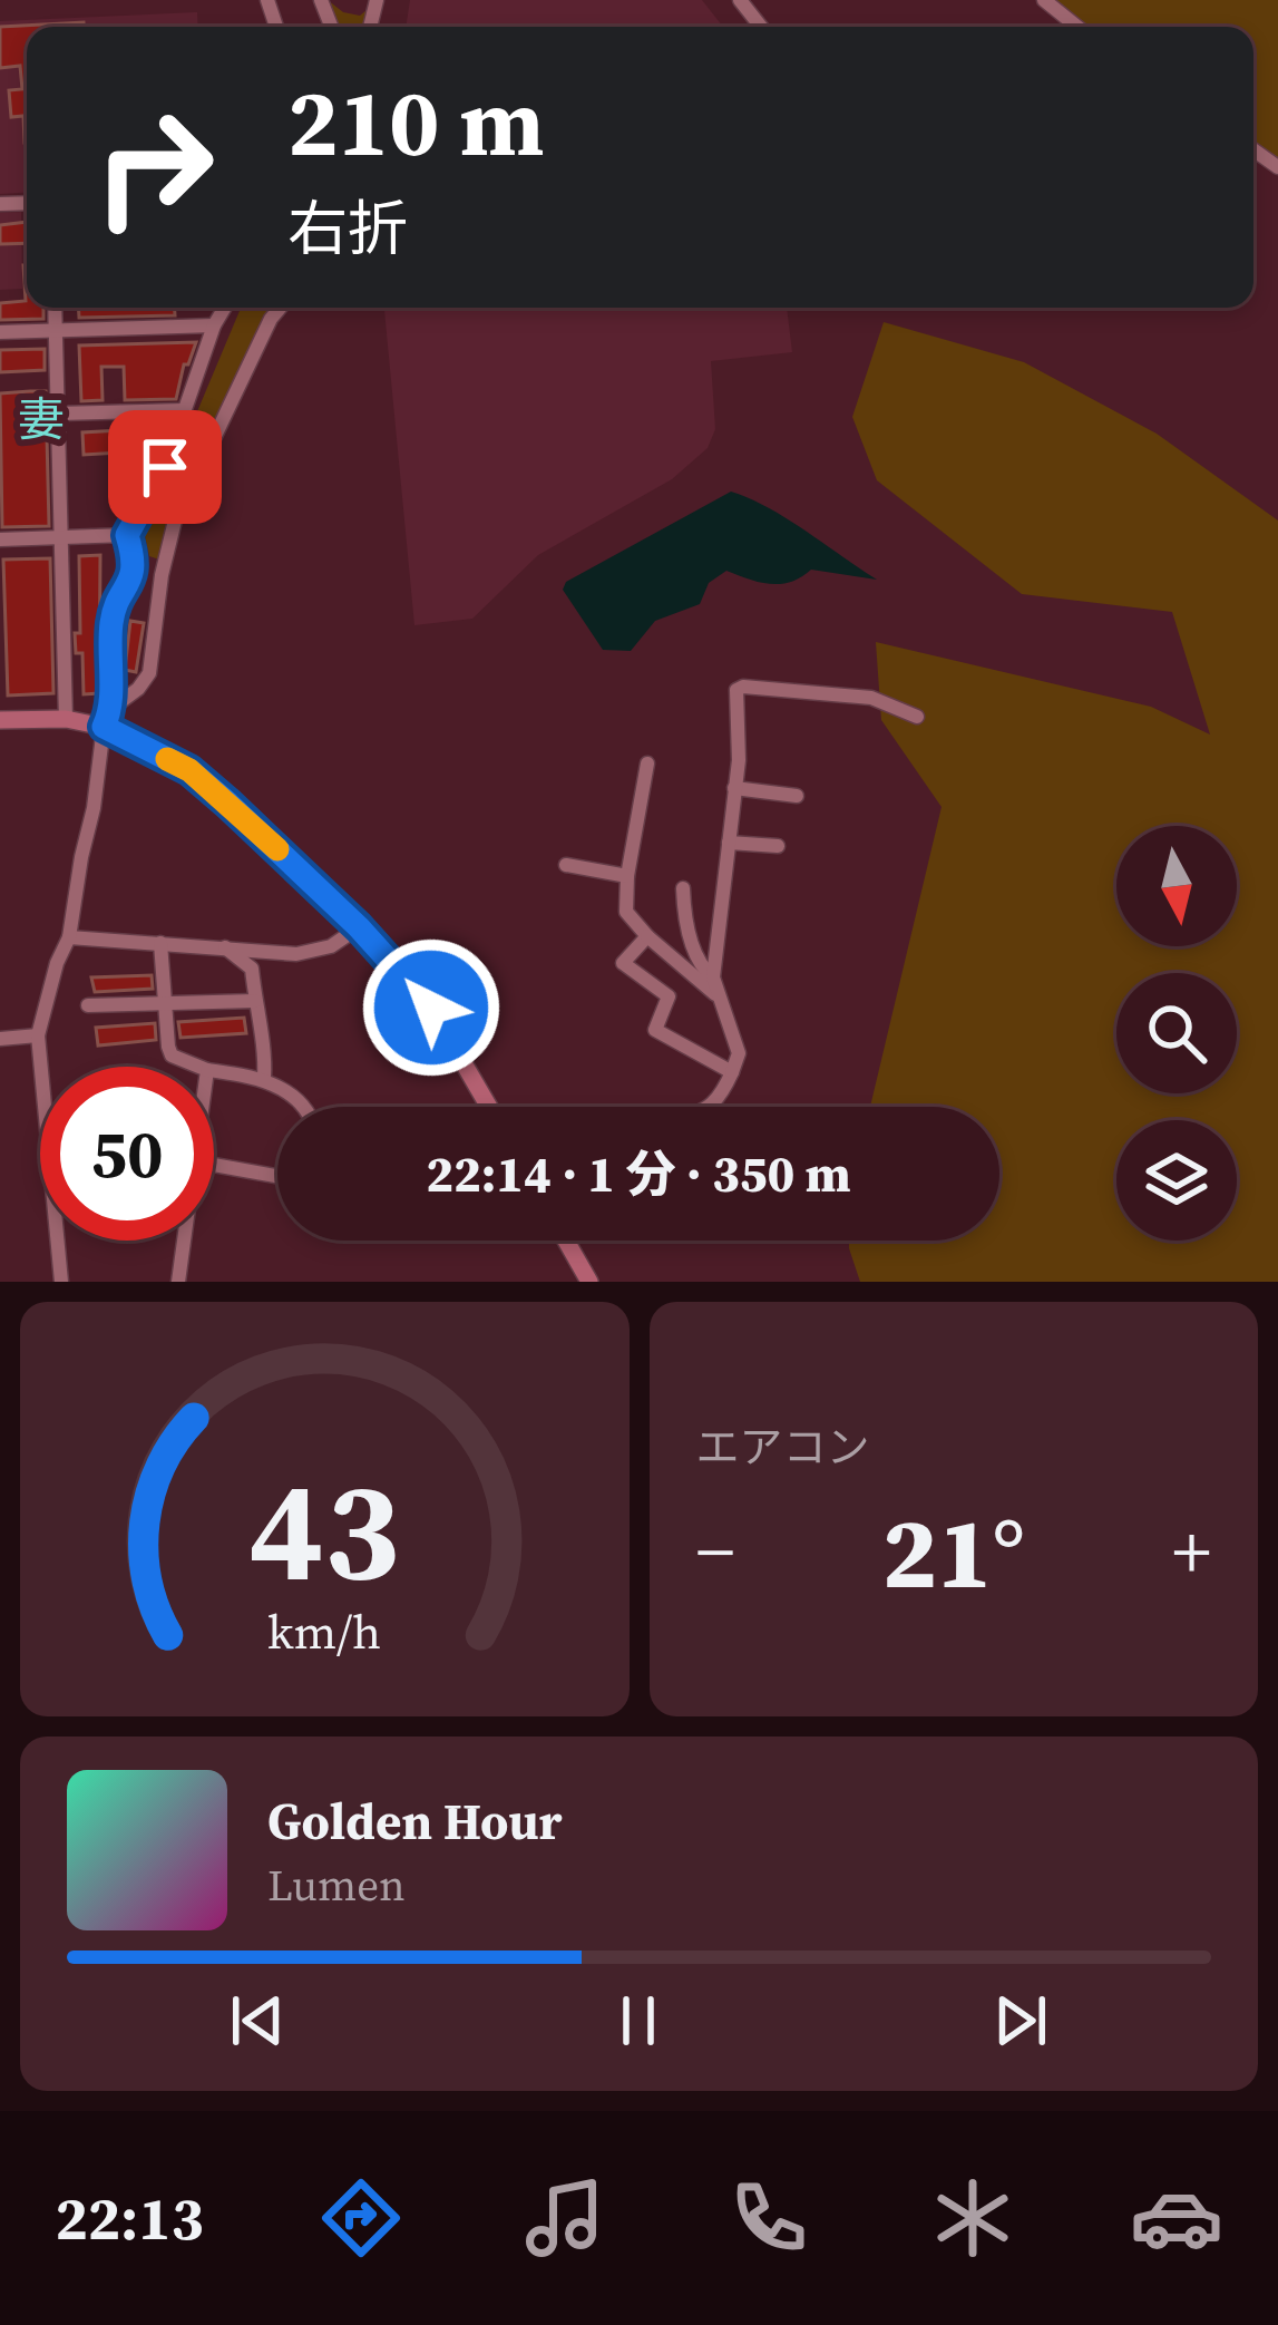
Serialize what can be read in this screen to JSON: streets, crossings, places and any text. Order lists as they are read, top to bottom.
{
  "districts": ["妻"],
  "north": "bottom",
  "page": {
    "turn": ["210 m", "右折"],
    "limit": "50",
    "trip": "22:14 · 1 分 · 350 m",
    "tile": "エアコン",
    "heat": ["−", "21°", "+"],
    "song": ["Golden Hour", "Lumen"],
    "tabs": "22:13",
    "gauge": ["43", "km/h"]
  }
}
